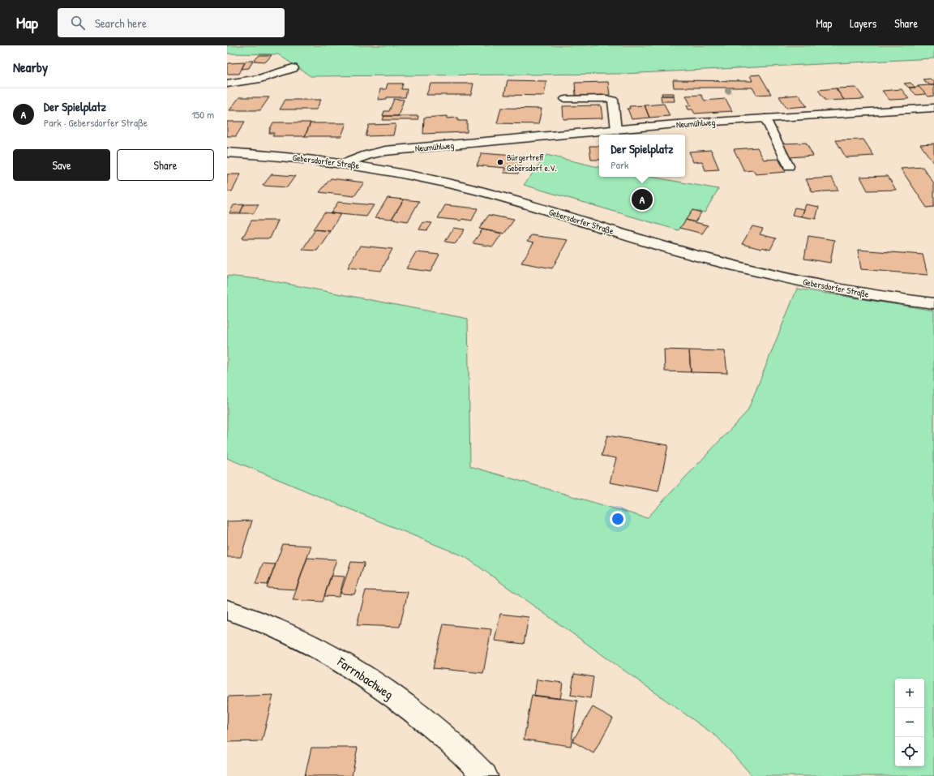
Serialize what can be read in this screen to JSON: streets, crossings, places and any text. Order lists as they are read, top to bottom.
{
  "streets": {
    "street": ["Neumühlweg", "Gebersdorfer Straße", "Farrnbachweg"]
  },
  "crossings": [
    ["Neumühlweg", "Gebersdorfer Straße"]
  ],
  "places": ["Bürgertreff Gebersdorf e.V."],
  "page": {
    "header": "Map",
    "search": "Search here",
    "nav": ["Map", "Layers", "Share"],
    "heading": "Nearby",
    "list": [
      {
        "mark": "A",
        "name": "Der Spielplatz",
        "note": "Park · Gebersdorfer Straße",
        "value": "150 m"
      }
    ],
    "popup": ["Der Spielplatz", "Park"],
    "buttons": ["Save", "Share"],
    "pins": "A",
    "map_buttons": ["+", "−"]
  }
}
